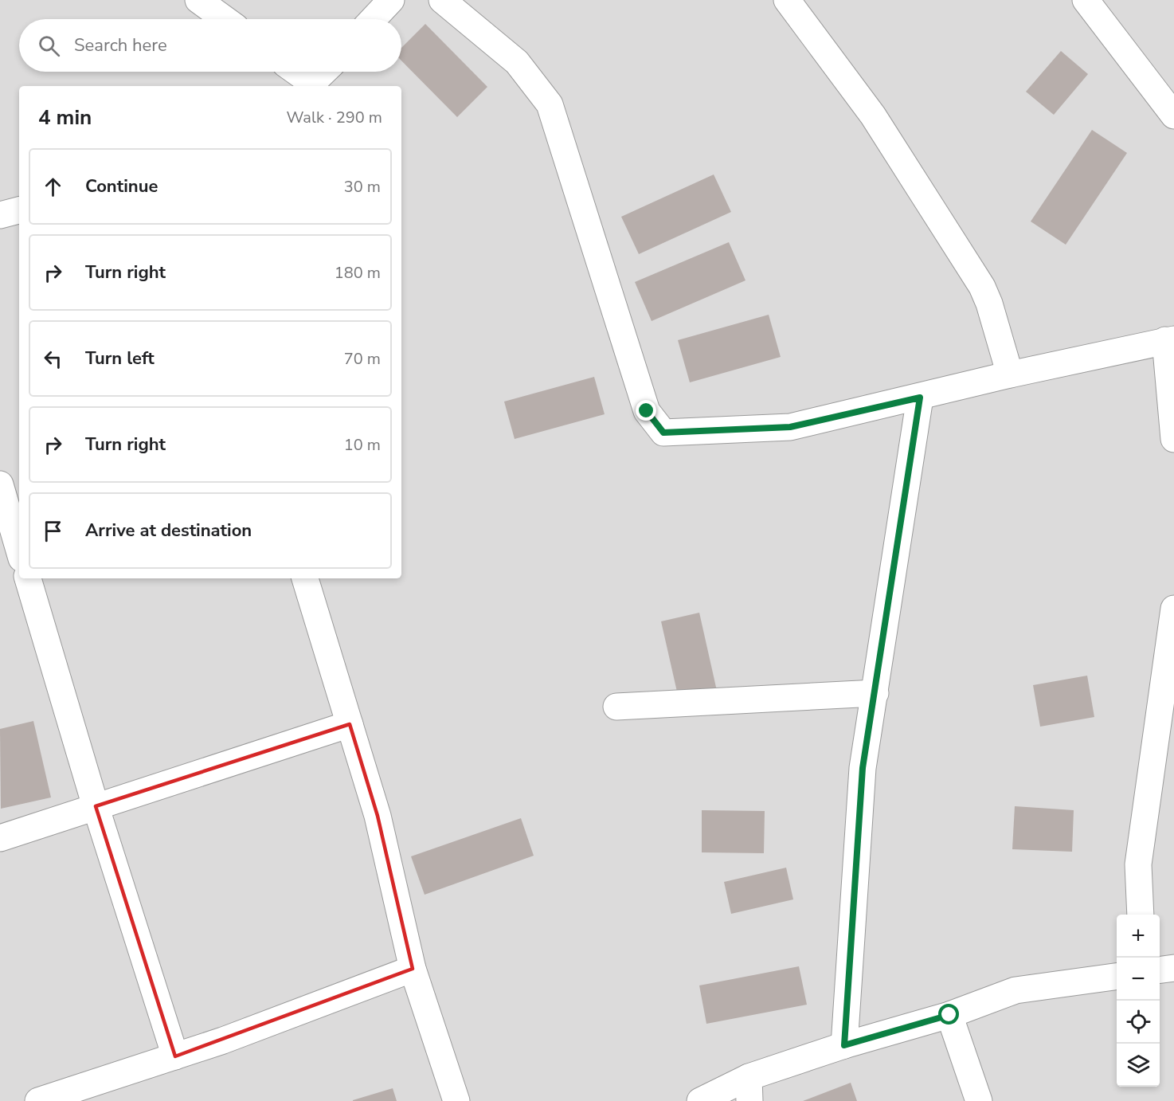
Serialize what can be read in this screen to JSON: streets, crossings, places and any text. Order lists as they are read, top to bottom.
{
  "page": {
    "search": "Search here",
    "heading": ["4 min", "Walk · 290 m"],
    "list": [
      ["Continue", "30 m"],
      ["Turn right", "180 m"],
      ["Turn left", "70 m"],
      ["Turn right", "10 m"],
      "Arrive at destination"
    ],
    "map_buttons": ["+", "−"]
  }
}
